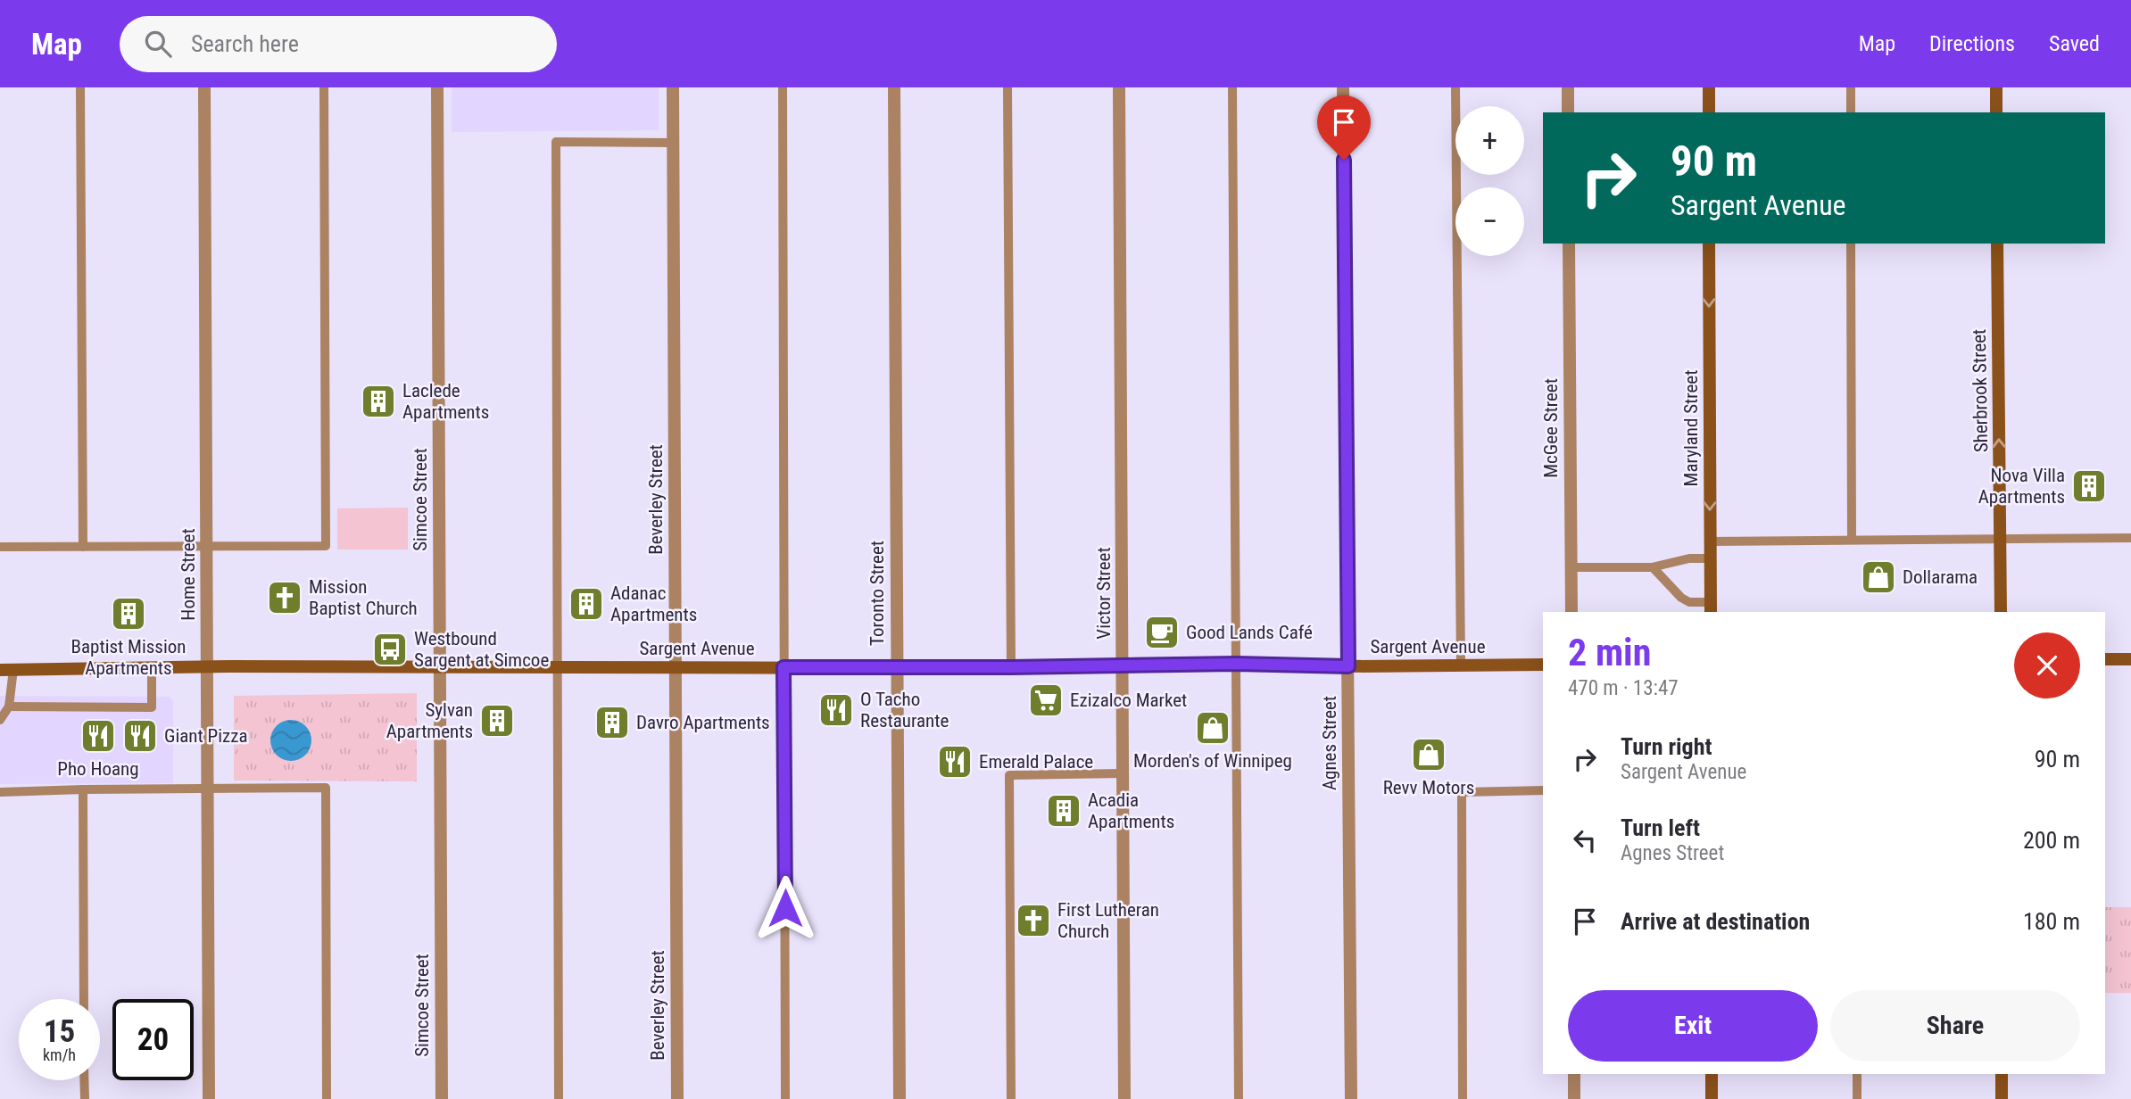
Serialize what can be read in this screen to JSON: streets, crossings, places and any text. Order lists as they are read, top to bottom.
{
  "streets": {
    "main road": ["Sherbrook Street", "Maryland Street", "Sargent Avenue"],
    "street": [
      "McGee Street",
      "Simcoe Street",
      "Beverley Street",
      "Home Street",
      "Toronto Street",
      "Victor Street",
      "Agnes Street"
    ]
  },
  "crossings": [
    ["Simcoe Street", "Sargent Avenue"],
    ["Beverley Street", "Sargent Avenue"],
    ["Home Street", "Sargent Avenue"],
    ["Toronto Street", "Sargent Avenue"],
    ["Victor Street", "Sargent Avenue"],
    ["Sargent Avenue", "Agnes Street"]
  ],
  "one_way": ["Sherbrook Street", "Maryland Street"],
  "places": {
    "building": [
      "Laclede Apartments",
      "Nova Villa Apartments",
      "Adanac Apartments",
      "Baptist Mission Apartments",
      "Sylvan Apartments",
      "Davro Apartments",
      "Acadia Apartments"
    ],
    "shop": ["Dollarama", "Morden's of Winnipeg", "Revv Motors"],
    "church": ["Mission Baptist Church", "First Lutheran Church"],
    "cafe": ["Good Lands Café"],
    "bus stop": ["Westbound Sargent at Simcoe"],
    "supermarket": ["Ezizalco Market"],
    "restaurant": [
      "O Tacho Restaurante",
      "Pho Hoang",
      "Giant Pizza",
      "Emerald Palace"
    ]
  },
  "page": {
    "header": "Map",
    "search": "Search here",
    "nav": ["Map", "Directions", "Saved"],
    "map_buttons": ["+", "−"],
    "turn": ["90 m", "Sargent Avenue"],
    "heading": ["2 min", "470 m · 13:47"],
    "list": [
      {
        "name": "Turn right",
        "note": "Sargent Avenue",
        "value": "90 m"
      },
      {
        "name": "Turn left",
        "note": "Agnes Street",
        "value": "200 m"
      },
      {
        "name": "Arrive at destination",
        "value": "180 m"
      }
    ],
    "buttons": ["Exit", "Share"],
    "speed": "15 km/h",
    "limit": "20"
  }
}
